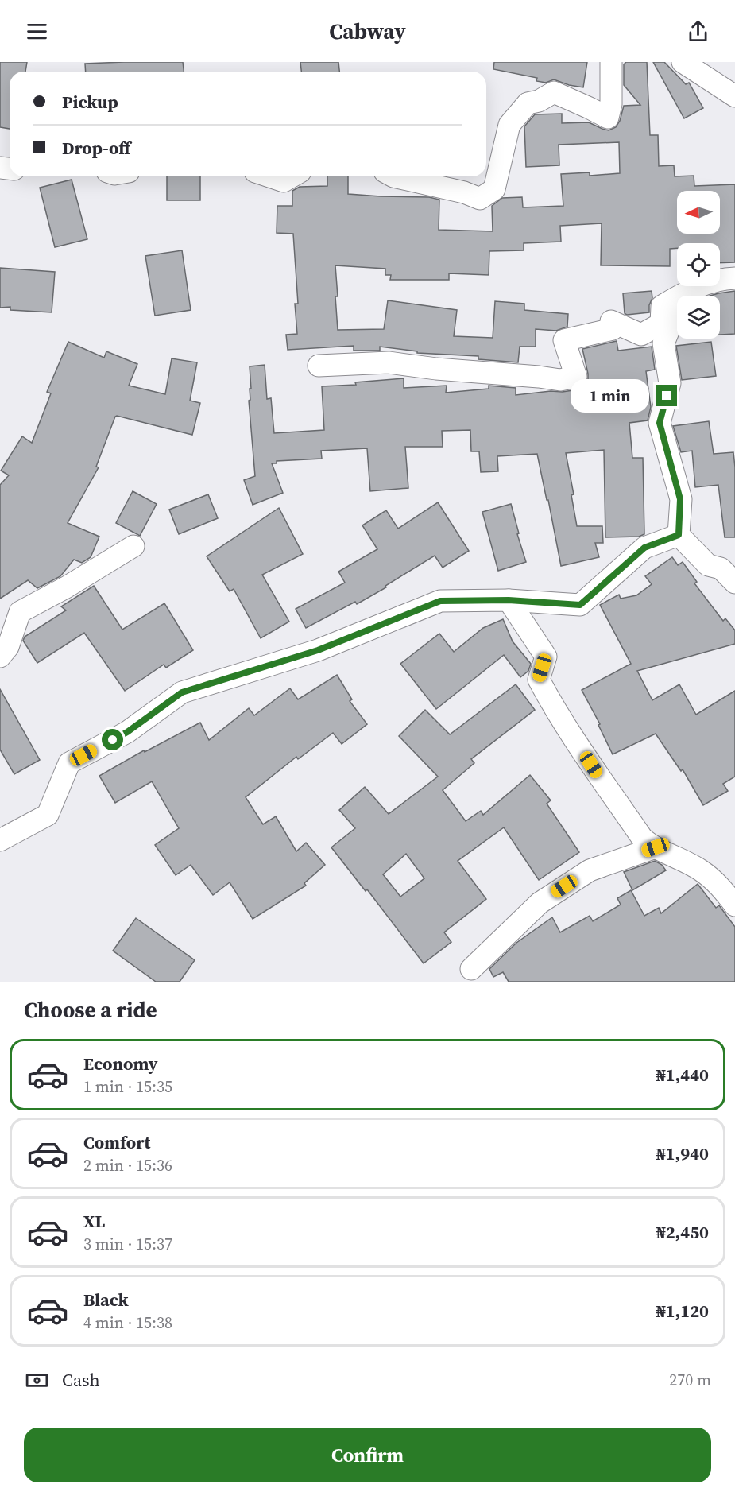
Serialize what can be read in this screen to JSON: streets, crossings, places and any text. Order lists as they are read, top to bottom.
{
  "north": "left",
  "page": {
    "header": "Cabway",
    "banner": ["Pickup", "Drop-off"],
    "bubble": "1 min",
    "heading": "Choose a ride",
    "list": [
      {
        "name": "Economy",
        "note": "1 min · 15:35",
        "value": "₦1,440"
      },
      {
        "name": "Comfort",
        "note": "2 min · 15:36",
        "value": "₦1,940"
      },
      {
        "name": "XL",
        "note": "3 min · 15:37",
        "value": "₦2,450"
      },
      {
        "name": "Black",
        "note": "4 min · 15:38",
        "value": "₦1,120"
      }
    ],
    "pay": ["Cash", "270 m"],
    "buttons": "Confirm"
  }
}
